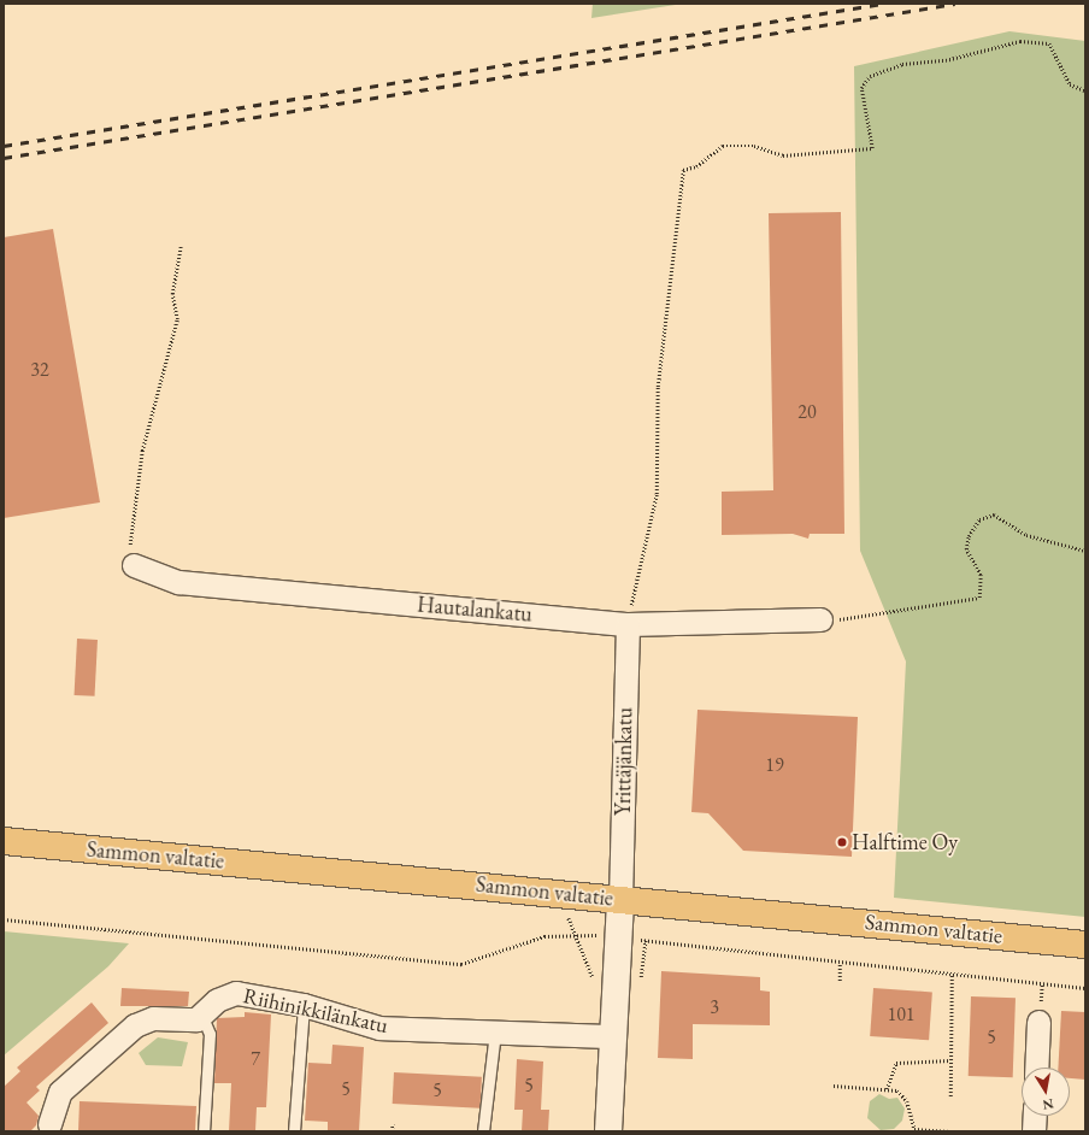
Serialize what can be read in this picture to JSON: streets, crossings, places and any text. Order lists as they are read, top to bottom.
{
  "streets": {
    "main road": ["Sammon valtatie"],
    "street": ["Hautalankatu", "Yrittäjänkatu", "Riihinikkilänkatu"]
  },
  "crossings": [
    ["Hautalankatu", "Yrittäjänkatu"],
    ["Yrittäjänkatu", "Sammon valtatie"]
  ],
  "places": ["Halftime Oy"],
  "house_numbers": [
    "32",
    "20",
    "19",
    "3",
    "101",
    "5",
    "7",
    "5",
    "5",
    "5"
  ],
  "north": "bottom"
}
